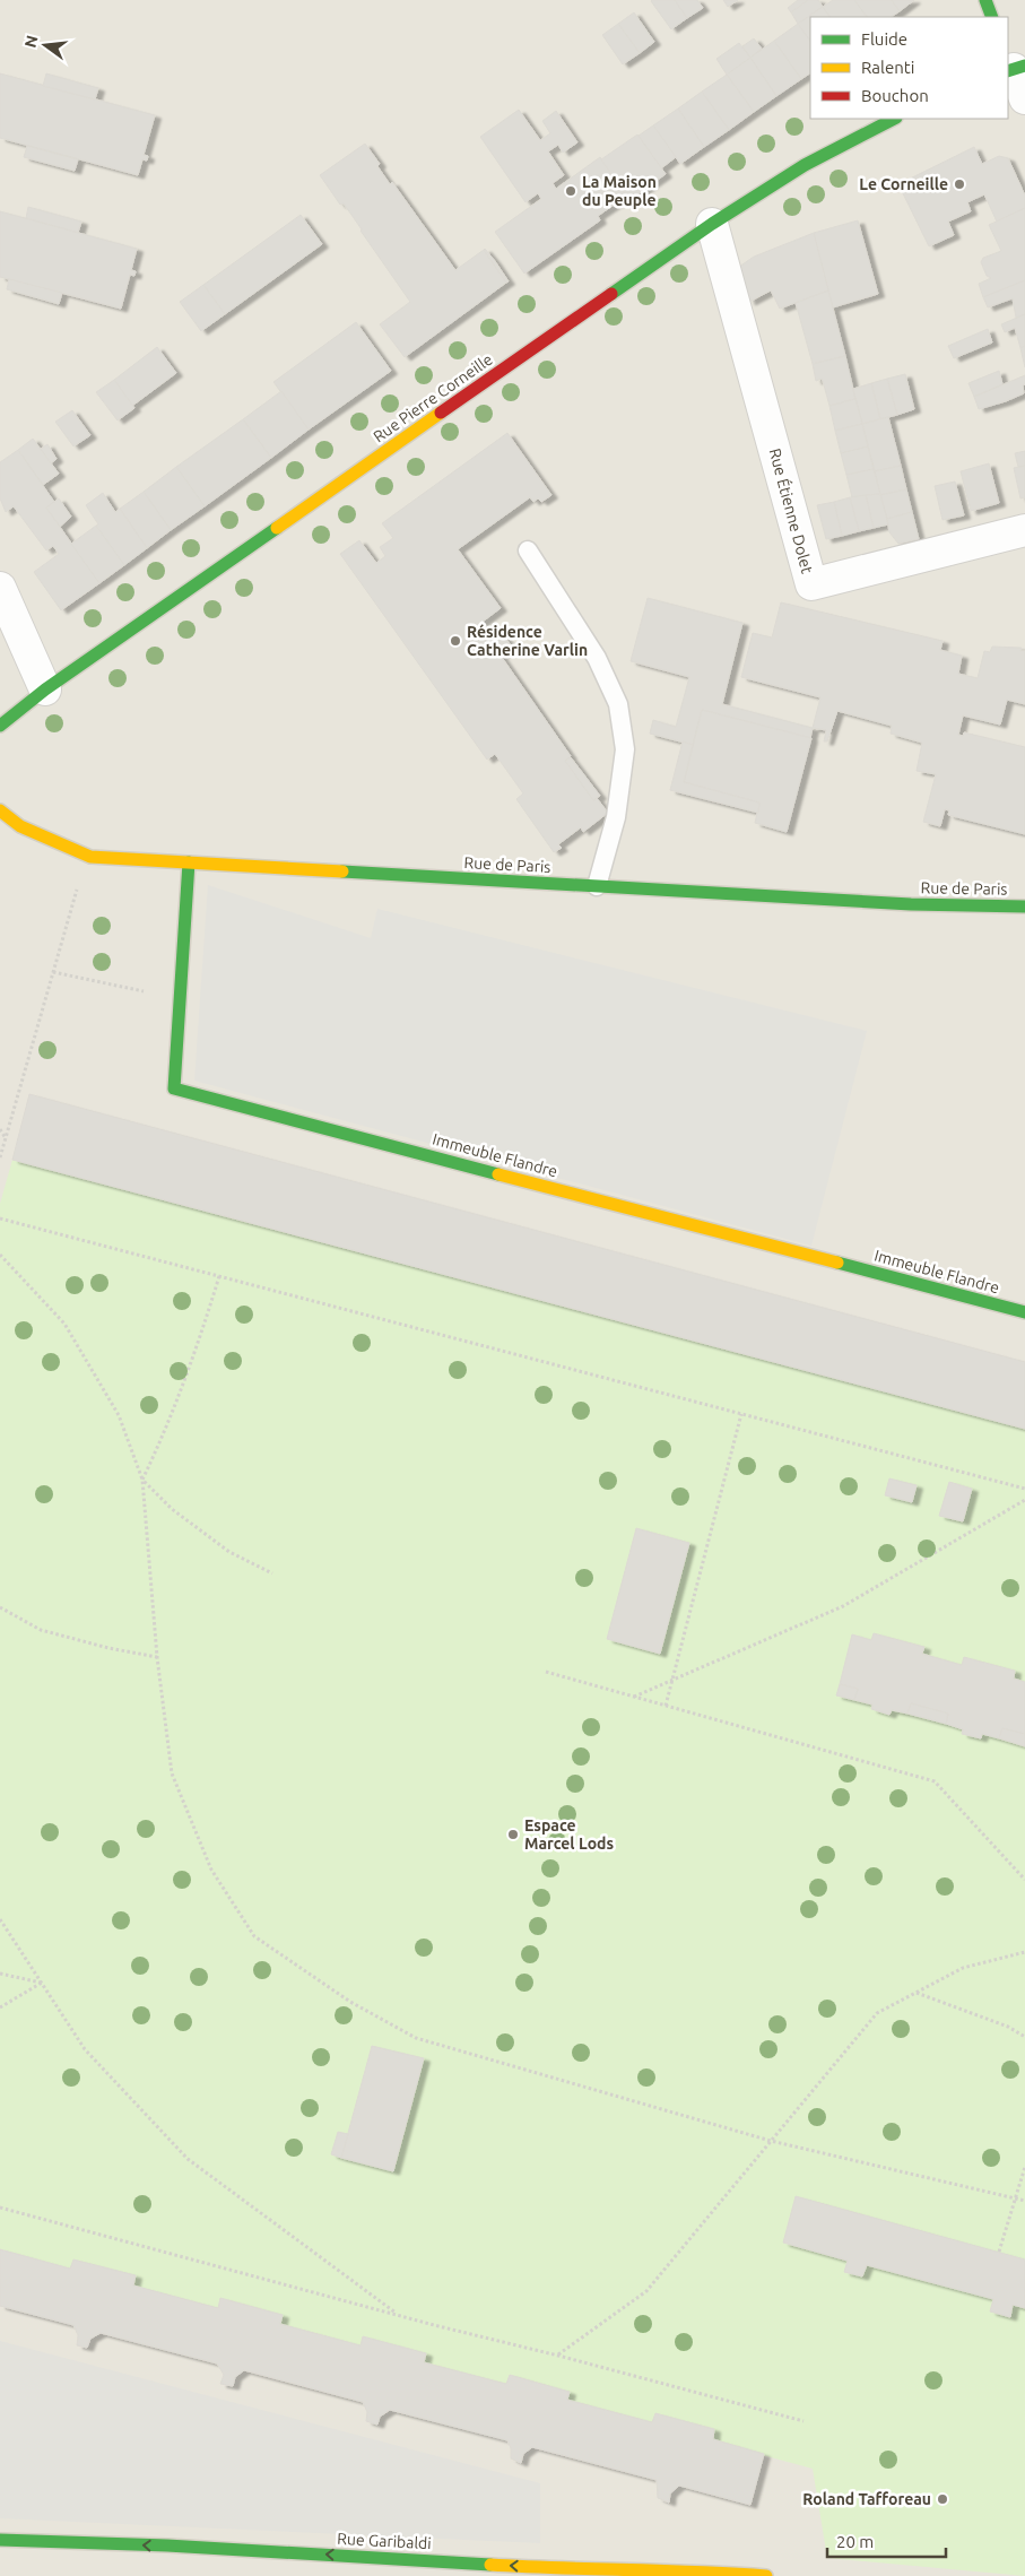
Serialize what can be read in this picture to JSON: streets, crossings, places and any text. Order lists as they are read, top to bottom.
{
  "streets": {
    "street": [
      "Rue Pierre Corneille",
      "Rue Étienne Dolet",
      "Rue de Paris",
      "Immeuble Flandre",
      "Rue Garibaldi"
    ]
  },
  "crossings": [
    ["Rue Pierre Corneille", "Rue Étienne Dolet"],
    ["Rue de Paris", "Immeuble Flandre"]
  ],
  "one_way": ["Rue Garibaldi"],
  "places": [
    "Le Corneille",
    "La Maison du Peuple",
    "Résidence Catherine Varlin",
    "Espace Marcel Lods",
    "Roland Tafforeau"
  ],
  "legend": ["Fluide", "Ralenti", "Bouchon"],
  "scale_bar": "20 m",
  "north": "left"
}
